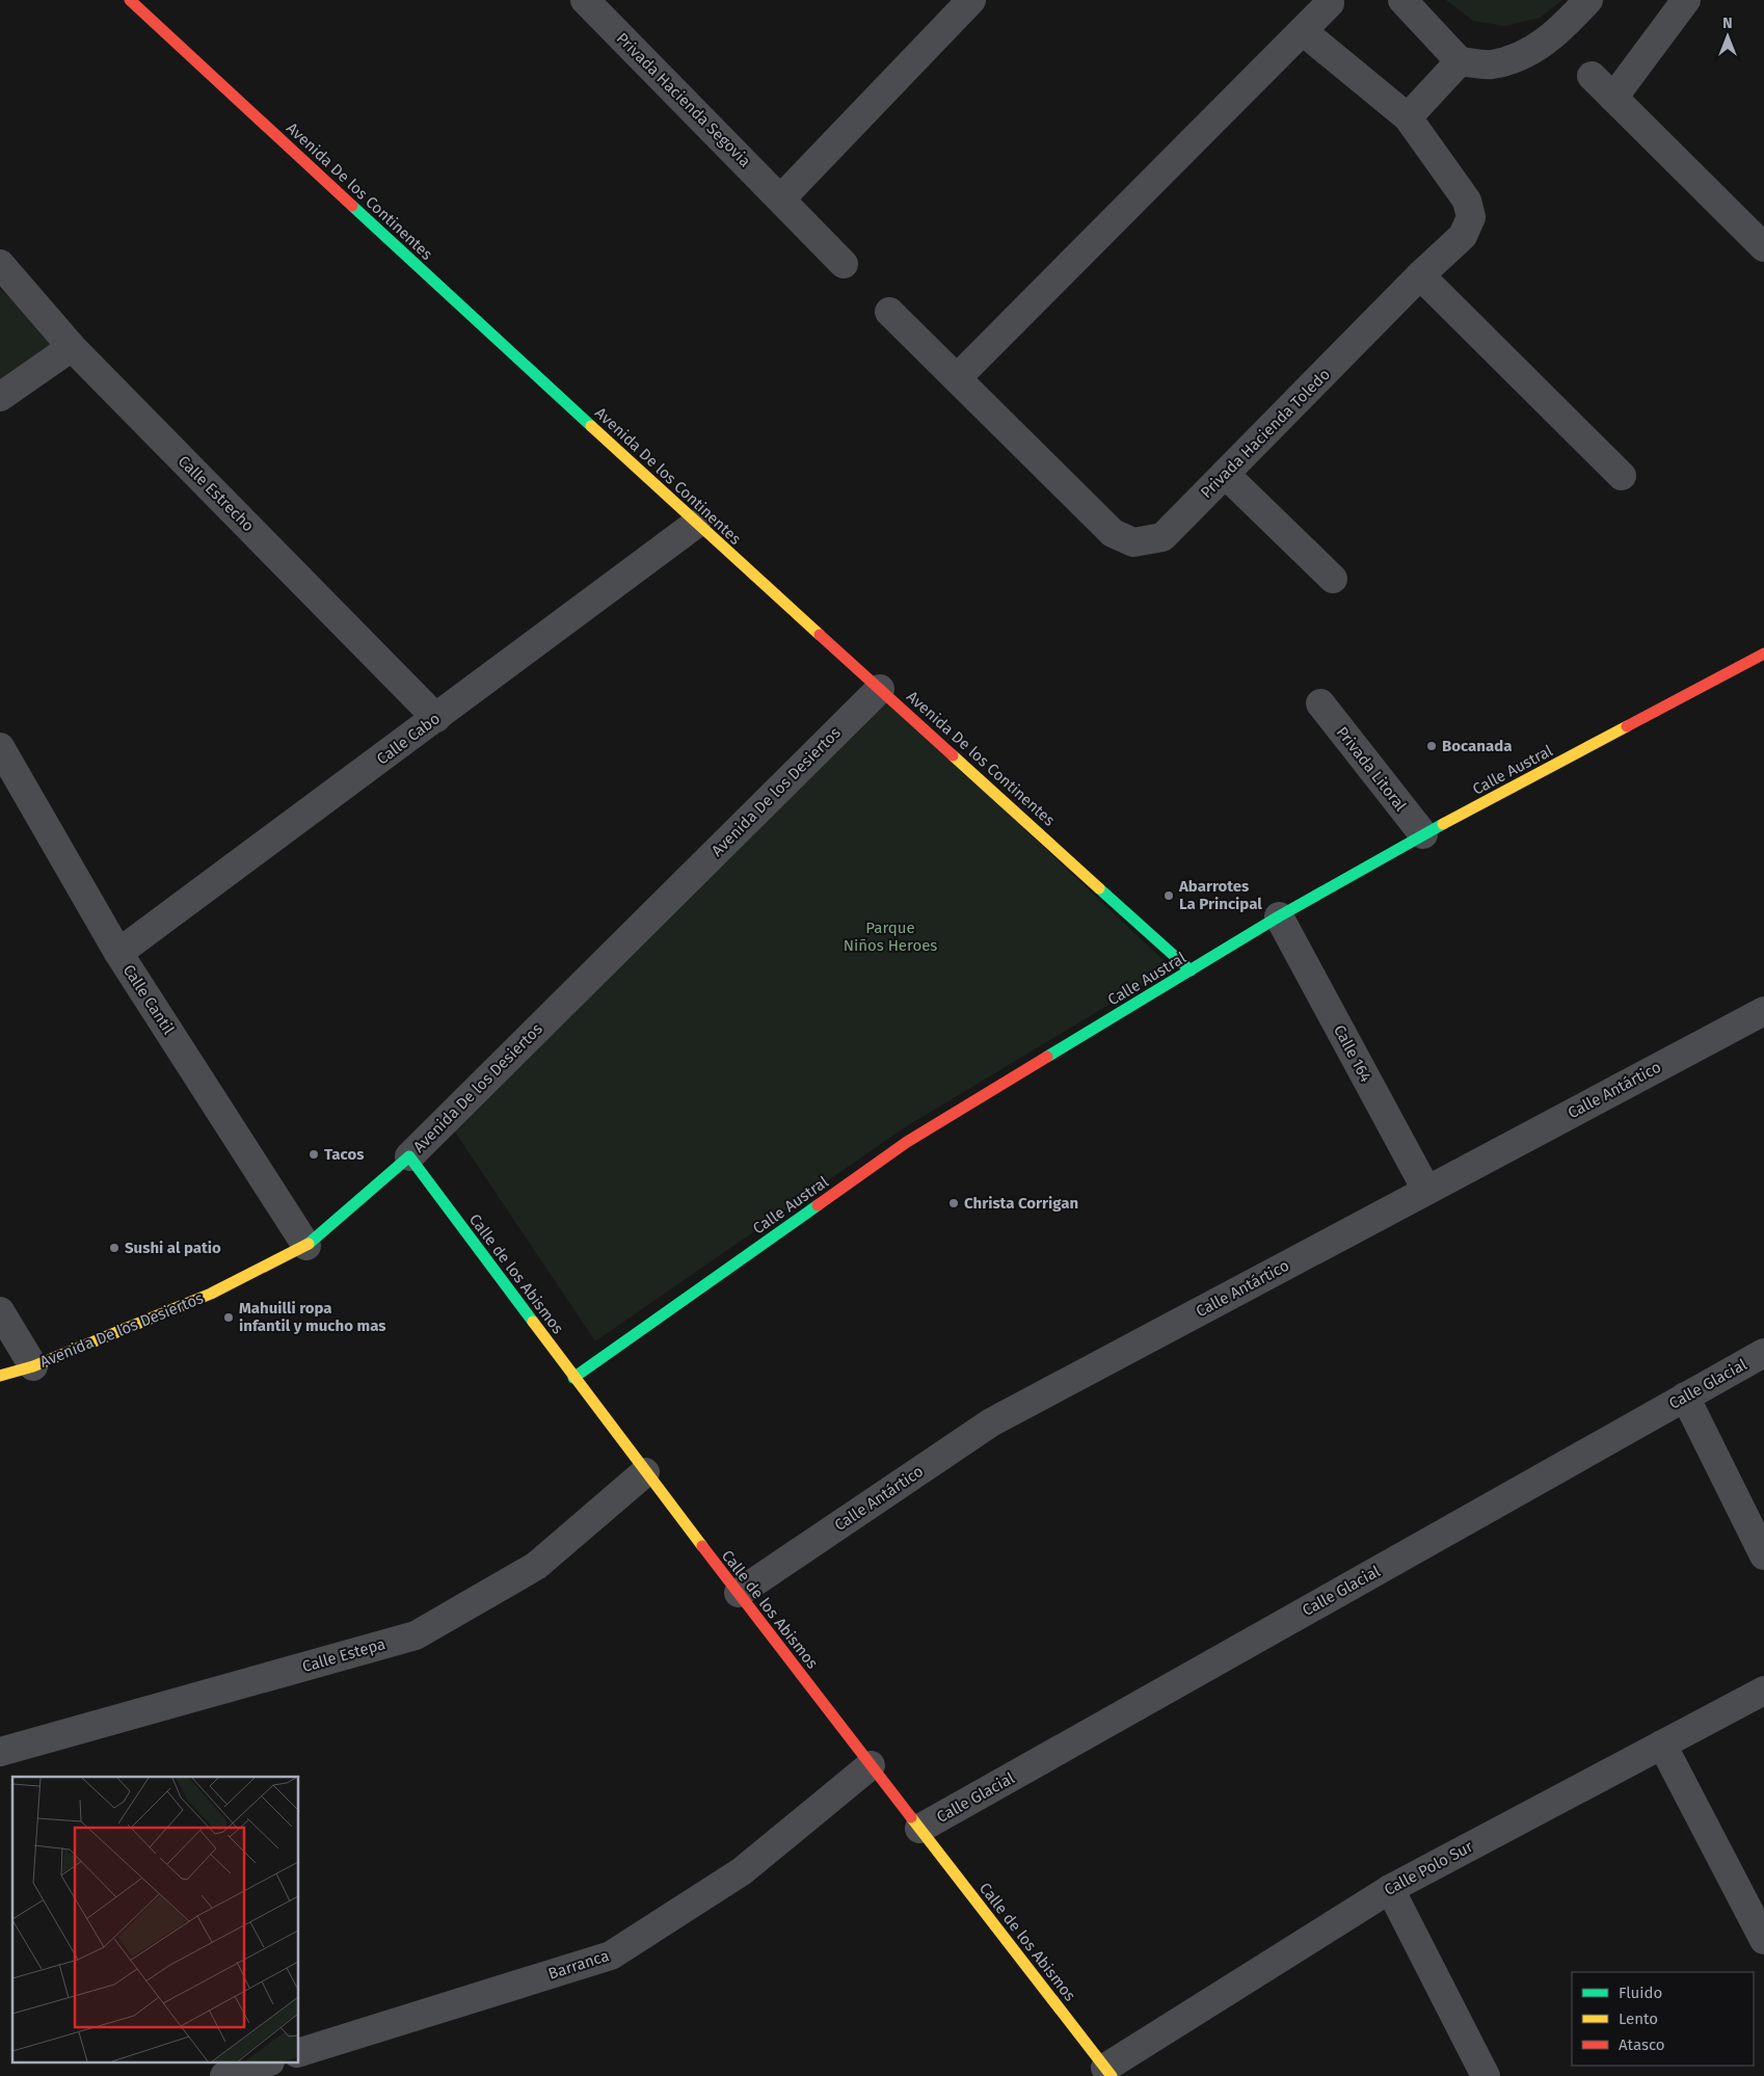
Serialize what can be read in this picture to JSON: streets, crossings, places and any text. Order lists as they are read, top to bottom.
{
  "streets": {
    "street": [
      "Privada Hacienda Segovia",
      "Avenida De los Continentes",
      "Privada Hacienda Toledo",
      "Calle Estrecho",
      "Calle Cabo",
      "Privada Litoral",
      "Calle Austral",
      "Avenida De los Desiertos",
      "Calle Cantil",
      "Calle 164",
      "Calle Antártico",
      "Calle de los Abismos",
      "Calle Glacial",
      "Calle Estepa",
      "Calle Polo Sur",
      "Barranca"
    ]
  },
  "crossings": [
    ["Avenida De los Continentes", "Calle Cabo"],
    ["Avenida De los Continentes", "Calle Austral"],
    ["Avenida De los Continentes", "Avenida De los Desiertos"],
    ["Calle Estrecho", "Calle Cabo"],
    ["Calle Cabo", "Calle Cantil"],
    ["Privada Litoral", "Calle Austral"],
    ["Calle Austral", "Calle 164"],
    ["Calle Austral", "Calle de los Abismos"],
    ["Avenida De los Desiertos", "Calle Cantil"],
    ["Avenida De los Desiertos", "Calle de los Abismos"],
    ["Calle 164", "Calle Antártico"],
    ["Calle Antártico", "Calle de los Abismos"],
    ["Calle de los Abismos", "Calle Glacial"],
    ["Calle de los Abismos", "Calle Estepa"],
    ["Calle de los Abismos", "Calle Polo Sur"],
    ["Calle de los Abismos", "Barranca"]
  ],
  "parks": ["Parque Niños Heroes"],
  "places": [
    "Bocanada",
    "Abarrotes La Principal",
    "Tacos",
    "Christa Corrigan",
    "Sushi al patio",
    "Mahuilli ropa infantil y mucho mas"
  ],
  "legend": ["Fluido", "Lento", "Atasco"],
  "north": "top"
}
